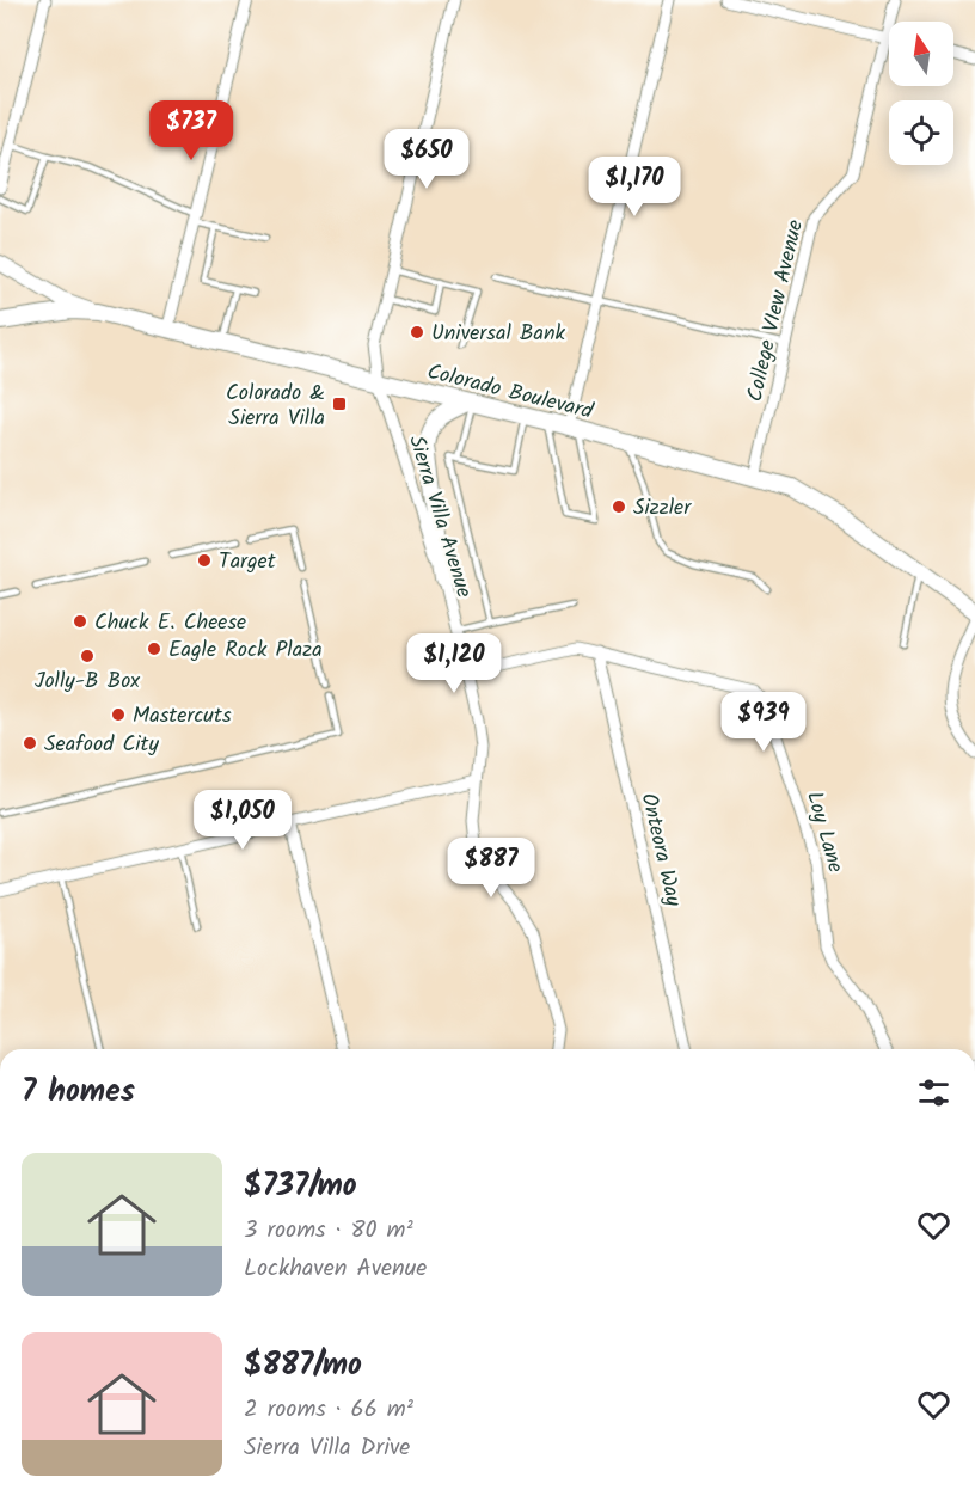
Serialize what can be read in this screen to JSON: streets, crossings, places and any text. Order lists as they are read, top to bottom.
{
  "streets": {
    "main road": ["Colorado Boulevard"],
    "street": [
      "College VIew Avenue",
      "Sierra Villa Avenue",
      "Loy Lane",
      "Onteora Way"
    ]
  },
  "crossings": [
    ["College VIew Avenue", "Colorado Boulevard"],
    ["Colorado Boulevard", "Sierra Villa Avenue"],
    ["Sierra Villa Avenue", "Loy Lane"],
    ["Loy Lane", "Onteora Way"]
  ],
  "places": {
    "other": [
      "Universal Bank",
      "Sizzler",
      "Target",
      "Chuck E. Cheese",
      "Eagle Rock Plaza",
      "Jolly-B Box",
      "Mastercuts",
      "Seafood City"
    ],
    "transit": ["Colorado & Sierra Villa"]
  },
  "north": "top",
  "page": {
    "price": [
      "$737",
      "$650",
      "$1,170",
      "$1,120",
      "$939",
      "$1,050",
      "$887"
    ],
    "heading": "7 homes",
    "list": [
      {
        "name": "$737/mo",
        "note": "3 rooms · 80 m² · Lockhaven Avenue"
      },
      {
        "name": "$887/mo",
        "note": "2 rooms · 66 m² · Sierra Villa Drive"
      }
    ]
  }
}
